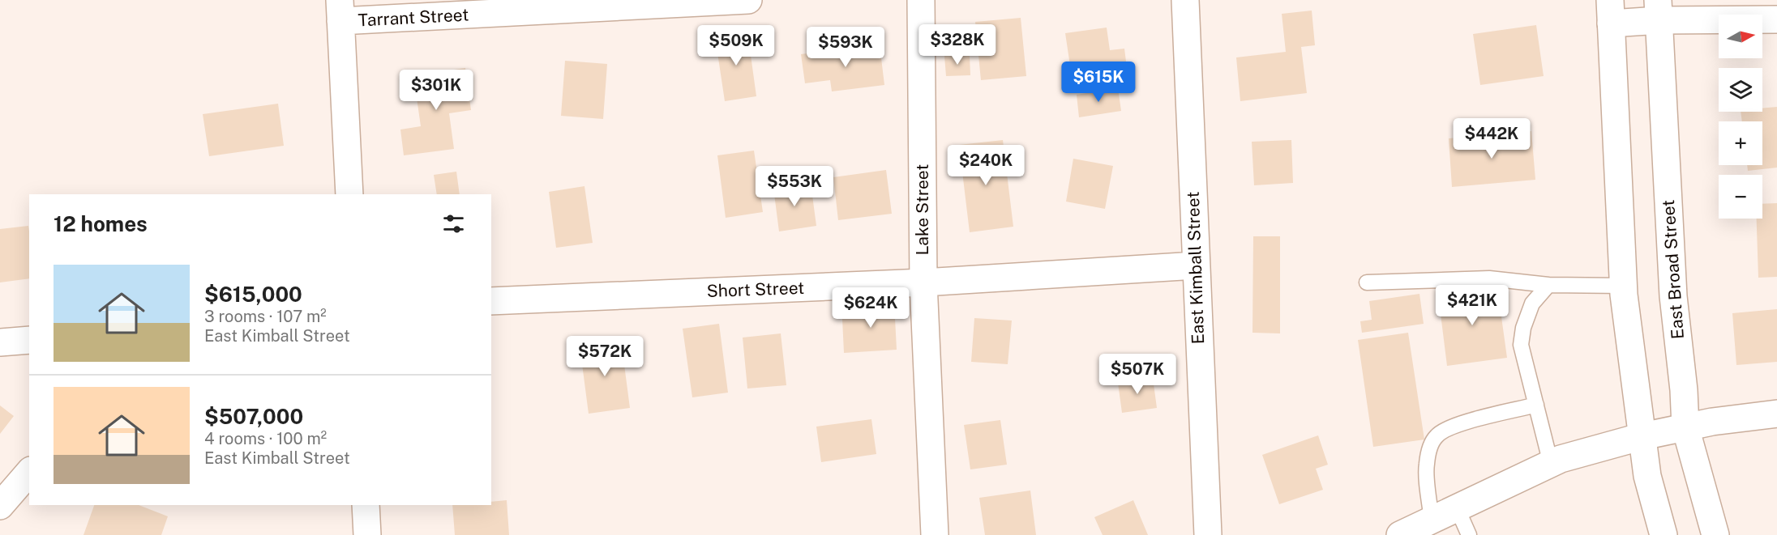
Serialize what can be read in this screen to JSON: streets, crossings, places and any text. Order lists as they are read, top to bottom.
{
  "streets": {
    "street": [
      "Tarrant Street",
      "Lake Street",
      "East Kimball Street",
      "East Broad Street",
      "Short Street"
    ]
  },
  "crossings": [
    ["Lake Street", "Short Street"],
    ["East Kimball Street", "Short Street"]
  ],
  "north": "right",
  "page": {
    "map_buttons": ["+", "−"],
    "price": [
      "$328K",
      "$509K",
      "$593K",
      "$615K",
      "$301K",
      "$442K",
      "$240K",
      "$553K",
      "$421K",
      "$624K",
      "$572K",
      "$507K"
    ],
    "heading": "12 homes",
    "list": [
      {
        "name": "$615,000",
        "note": "3 rooms · 107 m² · East Kimball Street"
      },
      {
        "name": "$507,000",
        "note": "4 rooms · 100 m² · East Kimball Street"
      }
    ]
  }
}
